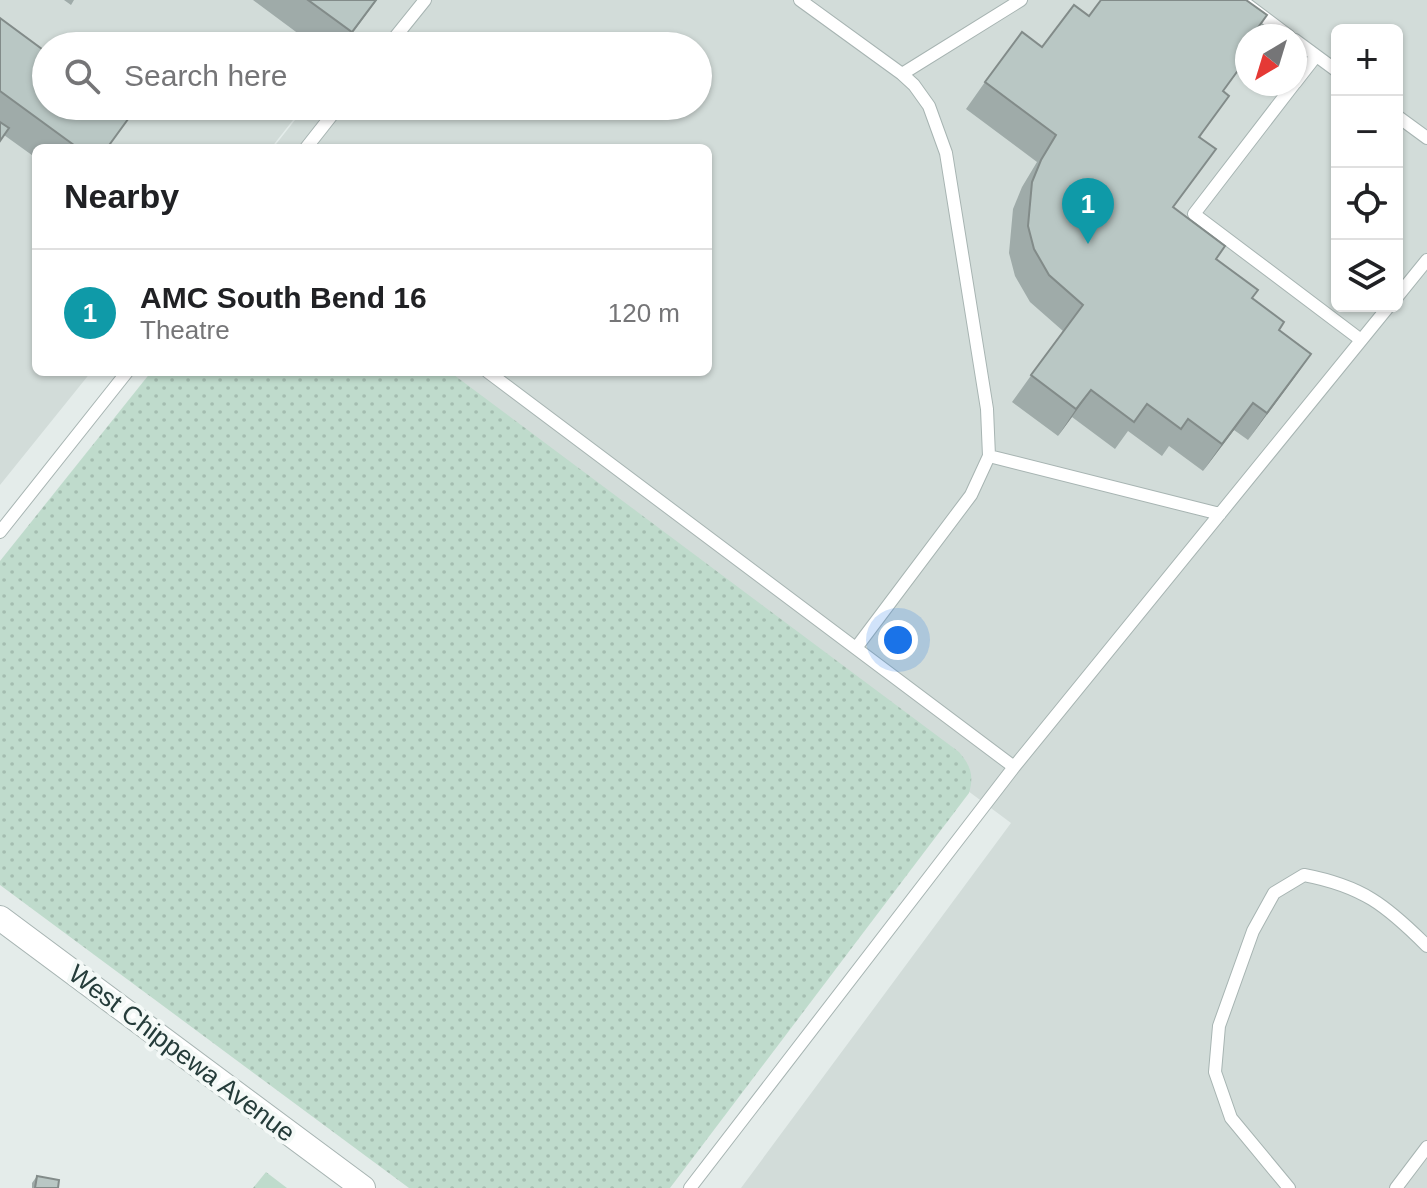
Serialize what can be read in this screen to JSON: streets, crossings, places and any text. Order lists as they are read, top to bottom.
{
  "streets": {
    "street": ["West Chippewa Avenue"]
  },
  "north": "bottom left",
  "page": {
    "map_buttons": ["+", "−"],
    "search": "Search here",
    "heading": "Nearby",
    "pins": "1",
    "list": [
      {
        "mark": "1",
        "name": "AMC South Bend 16",
        "note": "Theatre",
        "value": "120 m"
      }
    ]
  }
}
